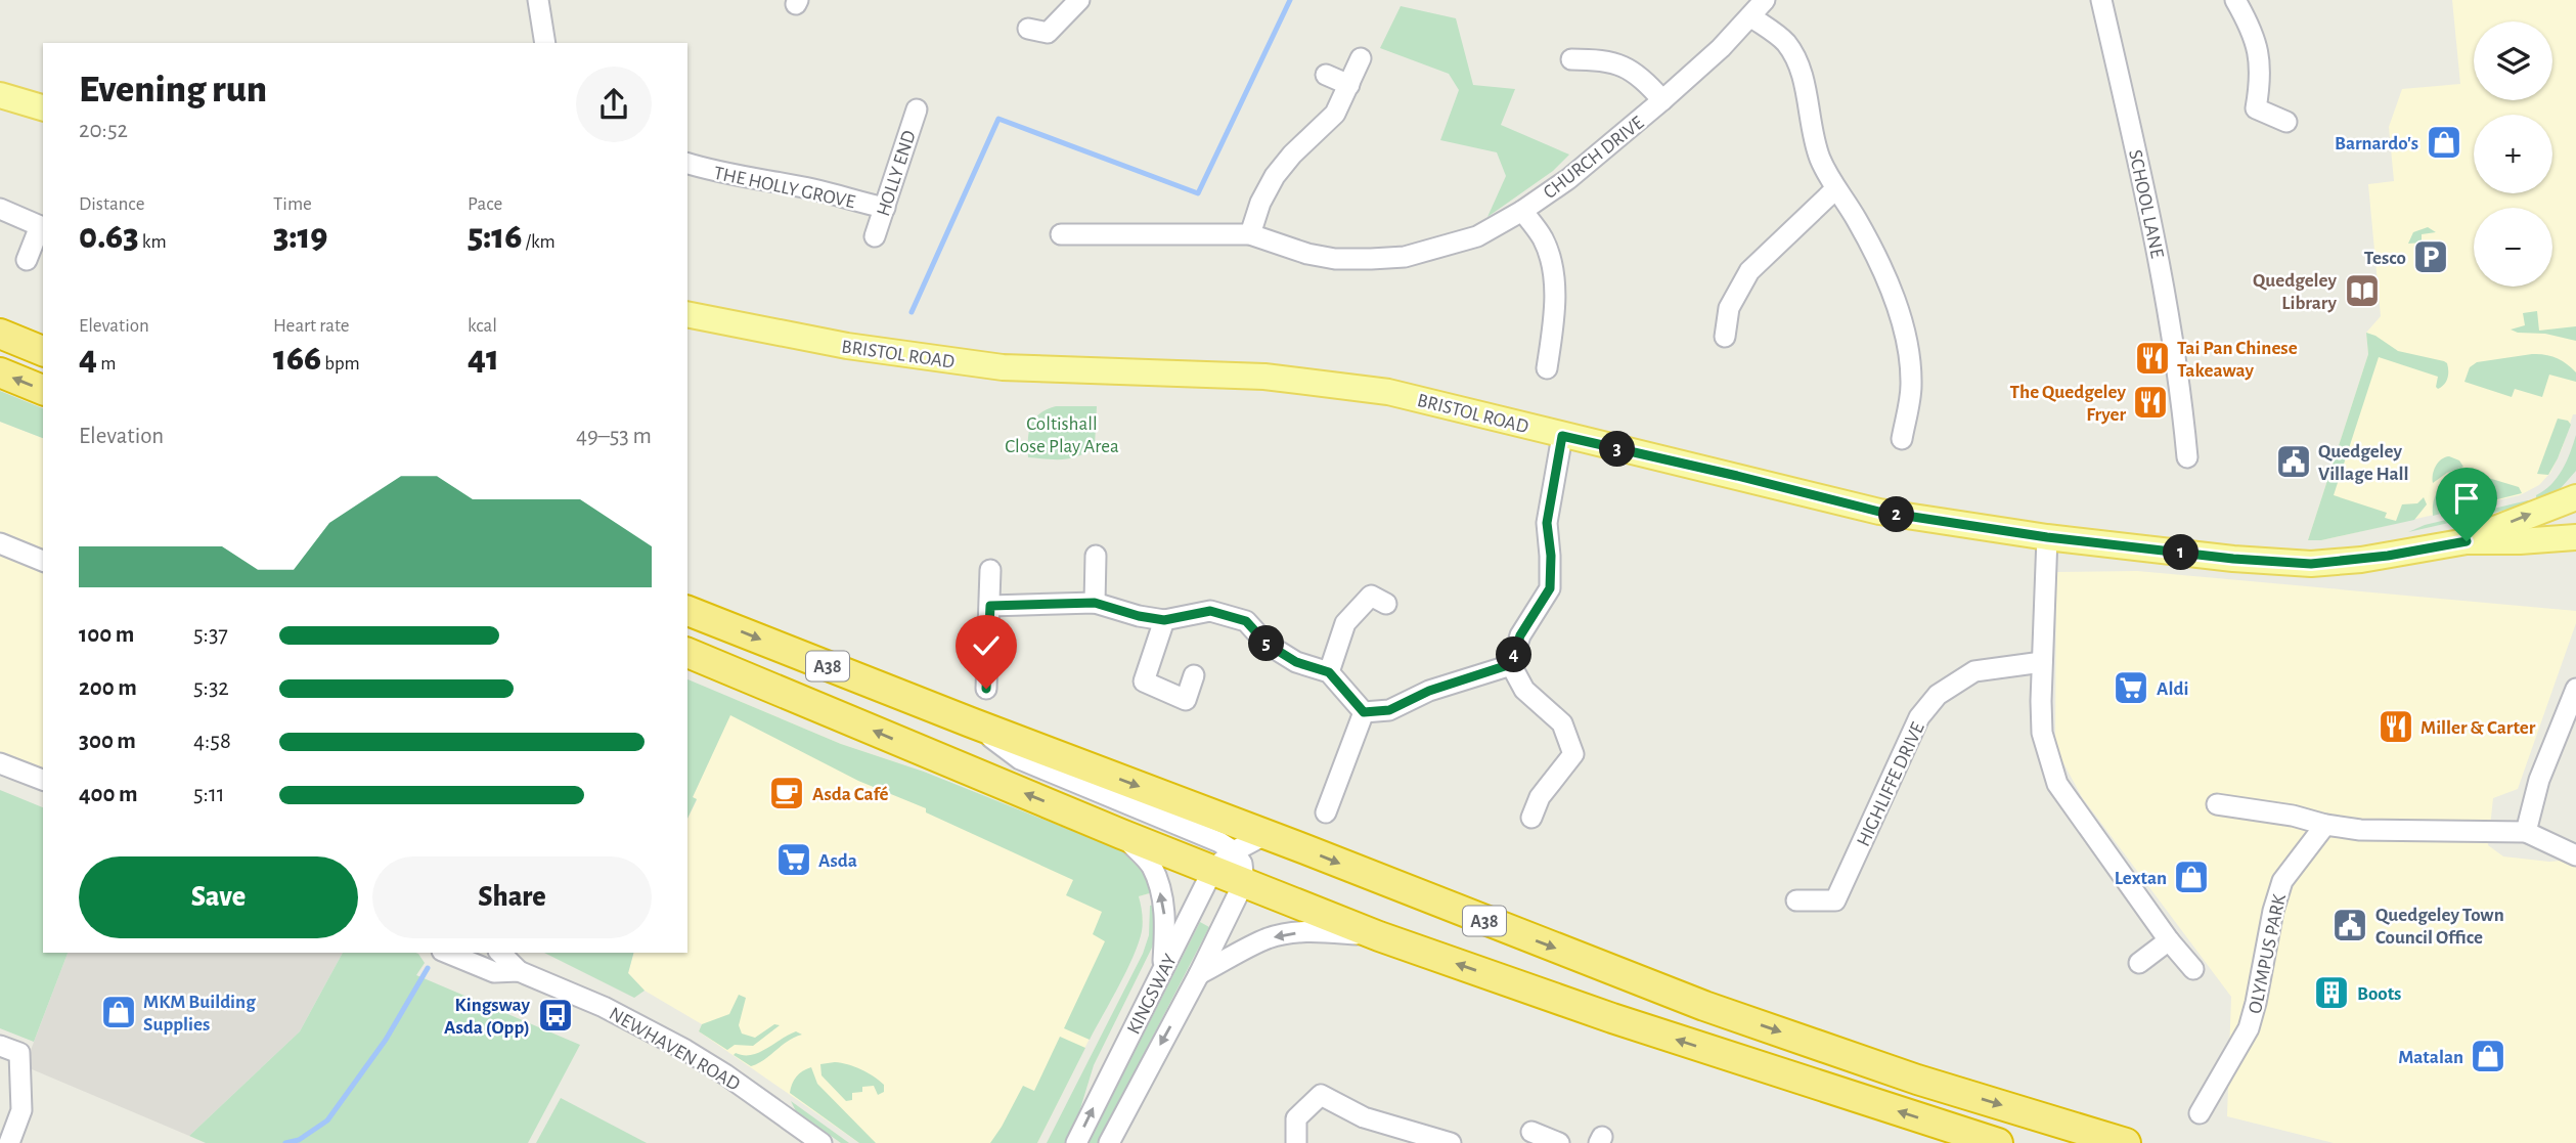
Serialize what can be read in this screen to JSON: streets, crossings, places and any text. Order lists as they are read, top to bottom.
{
  "streets": {
    "highway": ["A38"],
    "main road": ["BRISTOL ROAD"],
    "street": [
      "CHURCH DRIVE",
      "HOLLY END",
      "THE HOLLY GROVE",
      "SCHOOL LANE",
      "HIGHLIFFE DRIVE",
      "OLYMPUS PARK",
      "KINGSWAY",
      "NEWHAVEN ROAD"
    ]
  },
  "crossings": [
    ["HOLLY END", "THE HOLLY GROVE"],
    ["A38", "KINGSWAY"]
  ],
  "parks": ["Coltishall Close Play Area"],
  "places": {
    "shop": [
      "Barnardo's",
      "Lextan",
      "MKM Building Supplies",
      "Matalan"
    ],
    "parking": ["Tesco"],
    "library": ["Quedgeley Library"],
    "restaurant": ["Tai Pan Chinese Takeaway", "The Quedgeley Fryer", "Miller & Carter"],
    "public building": ["Quedgeley Village Hall", "Quedgeley Town Council Office"],
    "supermarket": ["Aldi", "Asda"],
    "cafe": ["Asda Café"],
    "building": ["Boots"],
    "bus stop": ["Kingsway Asda (Opp)"]
  },
  "page": {
    "map_buttons": ["+", "−"],
    "heading": ["Evening run", "20:52"],
    "stats": [
      ["Distance", "0.63 km"],
      ["Time", "3:19"],
      ["Pace", "5:16 /km"],
      ["Elevation", "4 m"],
      ["Heart rate", "166 bpm"],
      ["kcal", "41"]
    ],
    "chart": ["Elevation", "49–53 m"],
    "pins": [
      "3",
      "2",
      "1",
      "5",
      "4"
    ],
    "list": [
      {
        "name": "100 m",
        "note": "5:37"
      },
      {
        "name": "200 m",
        "note": "5:32"
      },
      {
        "name": "300 m",
        "note": "4:58"
      },
      {
        "name": "400 m",
        "note": "5:11"
      }
    ],
    "buttons": ["Save", "Share"]
  }
}
